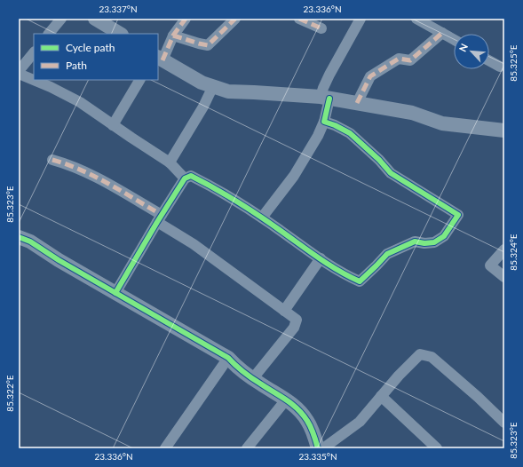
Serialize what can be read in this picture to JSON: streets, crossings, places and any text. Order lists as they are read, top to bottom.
{
  "legend": ["Cycle path", "Path"],
  "north": "top left",
  "coordinates": [
    "23.337°N",
    "23.336°N",
    "85.325°E",
    "85.323°E",
    "85.324°E",
    "85.322°E",
    "23.335°N"
  ]
}
